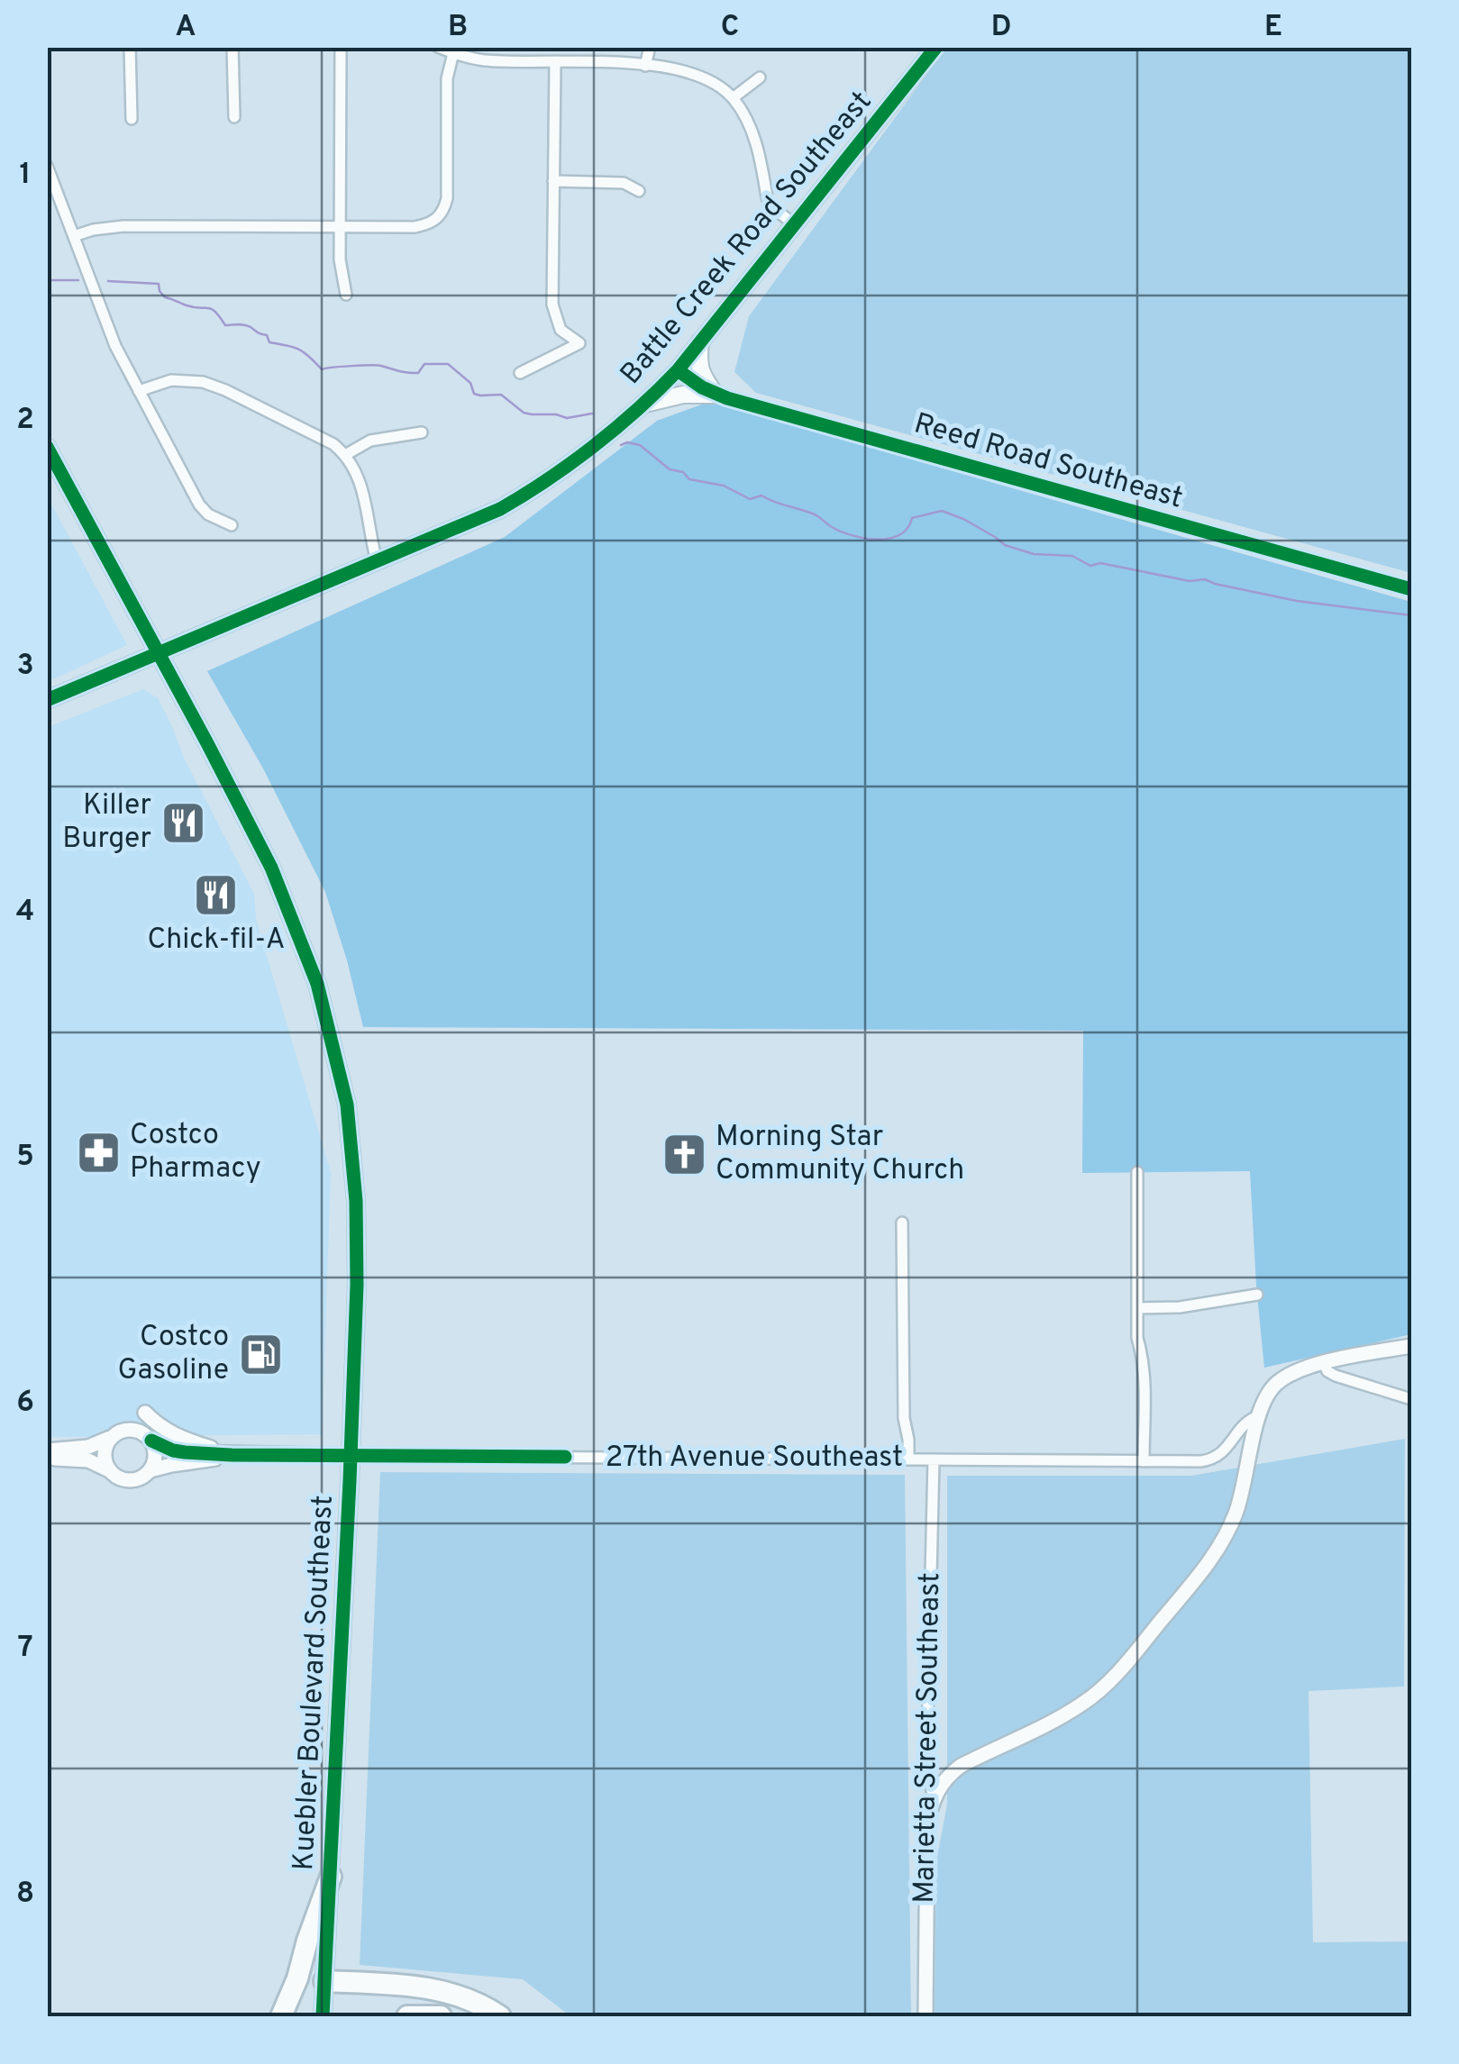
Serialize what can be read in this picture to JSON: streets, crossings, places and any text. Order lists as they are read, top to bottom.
{
  "streets": {
    "main road": ["Battle Creek Road Southeast", "Kuebler Boulevard Southeast"],
    "street": ["Reed Road Southeast", "27th Avenue Southeast", "Marietta Street Southeast"]
  },
  "crossings": [
    ["Battle Creek Road Southeast", "Reed Road Southeast"],
    ["Battle Creek Road Southeast", "Kuebler Boulevard Southeast"],
    ["27th Avenue Southeast", "Kuebler Boulevard Southeast"],
    ["27th Avenue Southeast", "Marietta Street Southeast"]
  ],
  "places": {
    "restaurant": ["Killer Burger", "Chick-fil-A"],
    "pharmacy": ["Costco Pharmacy"],
    "church": ["Morning Star Community Church"],
    "fuel station": ["Costco Gasoline"]
  },
  "grid": {
    "columns": [
      "A",
      "B",
      "C",
      "D",
      "E"
    ],
    "rows": [
      "1",
      "2",
      "3",
      "4",
      "5",
      "6",
      "7",
      "8"
    ]
  }
}
